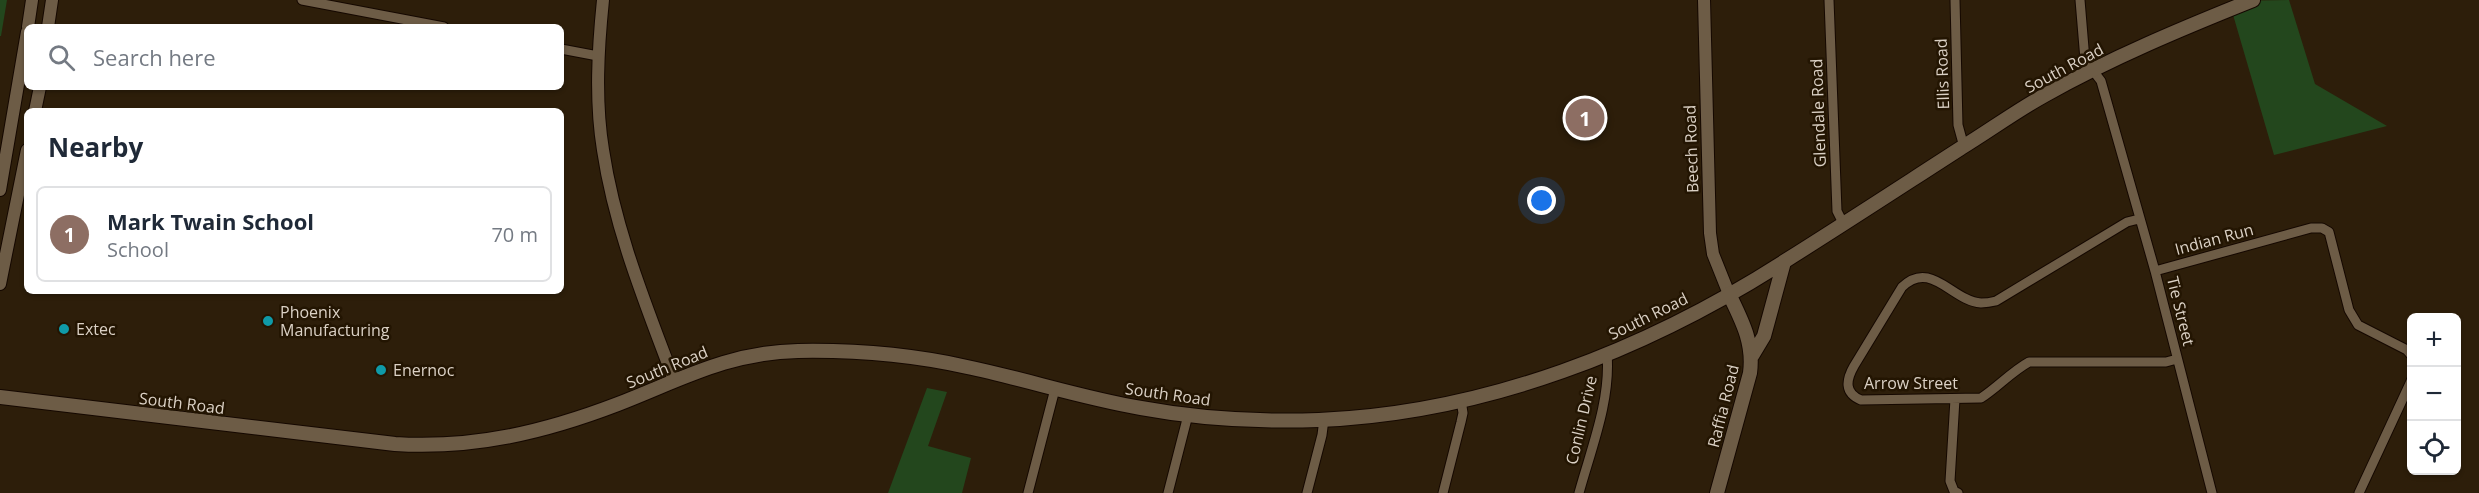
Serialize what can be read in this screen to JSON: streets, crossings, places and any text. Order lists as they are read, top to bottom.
{
  "streets": {
    "main road": ["South Road", "Raffia Road"],
    "street": [
      "Ellis Road",
      "Glendale Road",
      "Beech Road",
      "Indian Run",
      "Tie Street",
      "Arrow Street",
      "Conlin Drive"
    ]
  },
  "crossings": [
    ["South Road", "Ellis Road"],
    ["South Road", "Glendale Road"],
    ["South Road", "Beech Road"],
    ["South Road", "Raffia Road"],
    ["South Road", "Conlin Drive"],
    ["Beech Road", "Raffia Road"],
    ["Indian Run", "Tie Street"],
    ["Tie Street", "Arrow Street"]
  ],
  "places": ["Phoenix Manufacturing", "Extec", "Enernoc"],
  "page": {
    "search": "Search here",
    "pins": "1",
    "heading": "Nearby",
    "list": [
      {
        "mark": "1",
        "name": "Mark Twain School",
        "note": "School",
        "value": "70 m"
      }
    ],
    "map_buttons": ["+", "−"]
  }
}
